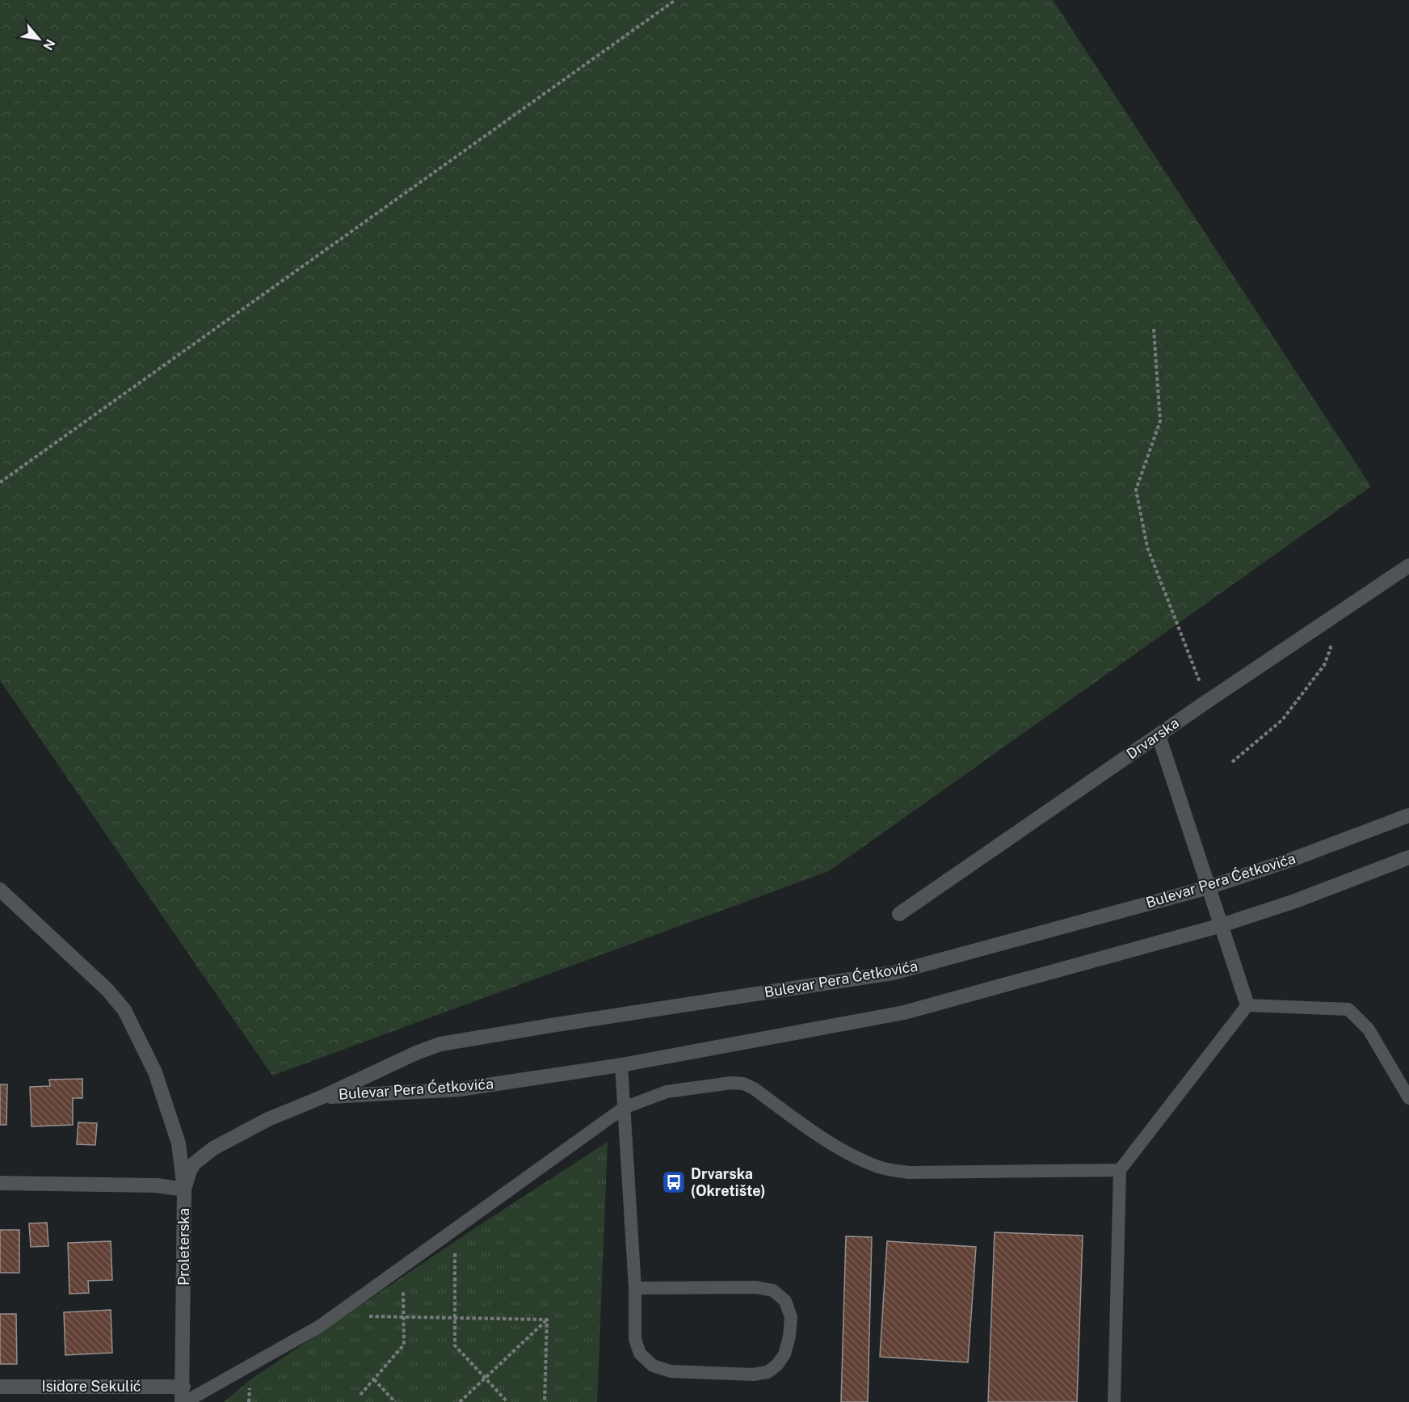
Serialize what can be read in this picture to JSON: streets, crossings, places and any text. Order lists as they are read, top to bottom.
{
  "streets": {
    "main road": [
      "Drvarska",
      "Bulevar Pera Ćetkovića",
      "Proleterska",
      "Isidore Sekulić"
    ]
  },
  "crossings": [
    ["Bulevar Pera Ćetkovića", "Proleterska"],
    ["Proleterska", "Isidore Sekulić"]
  ],
  "places": {
    "bus stop": ["Drvarska (Okretište)"]
  },
  "north": "bottom right"
}
